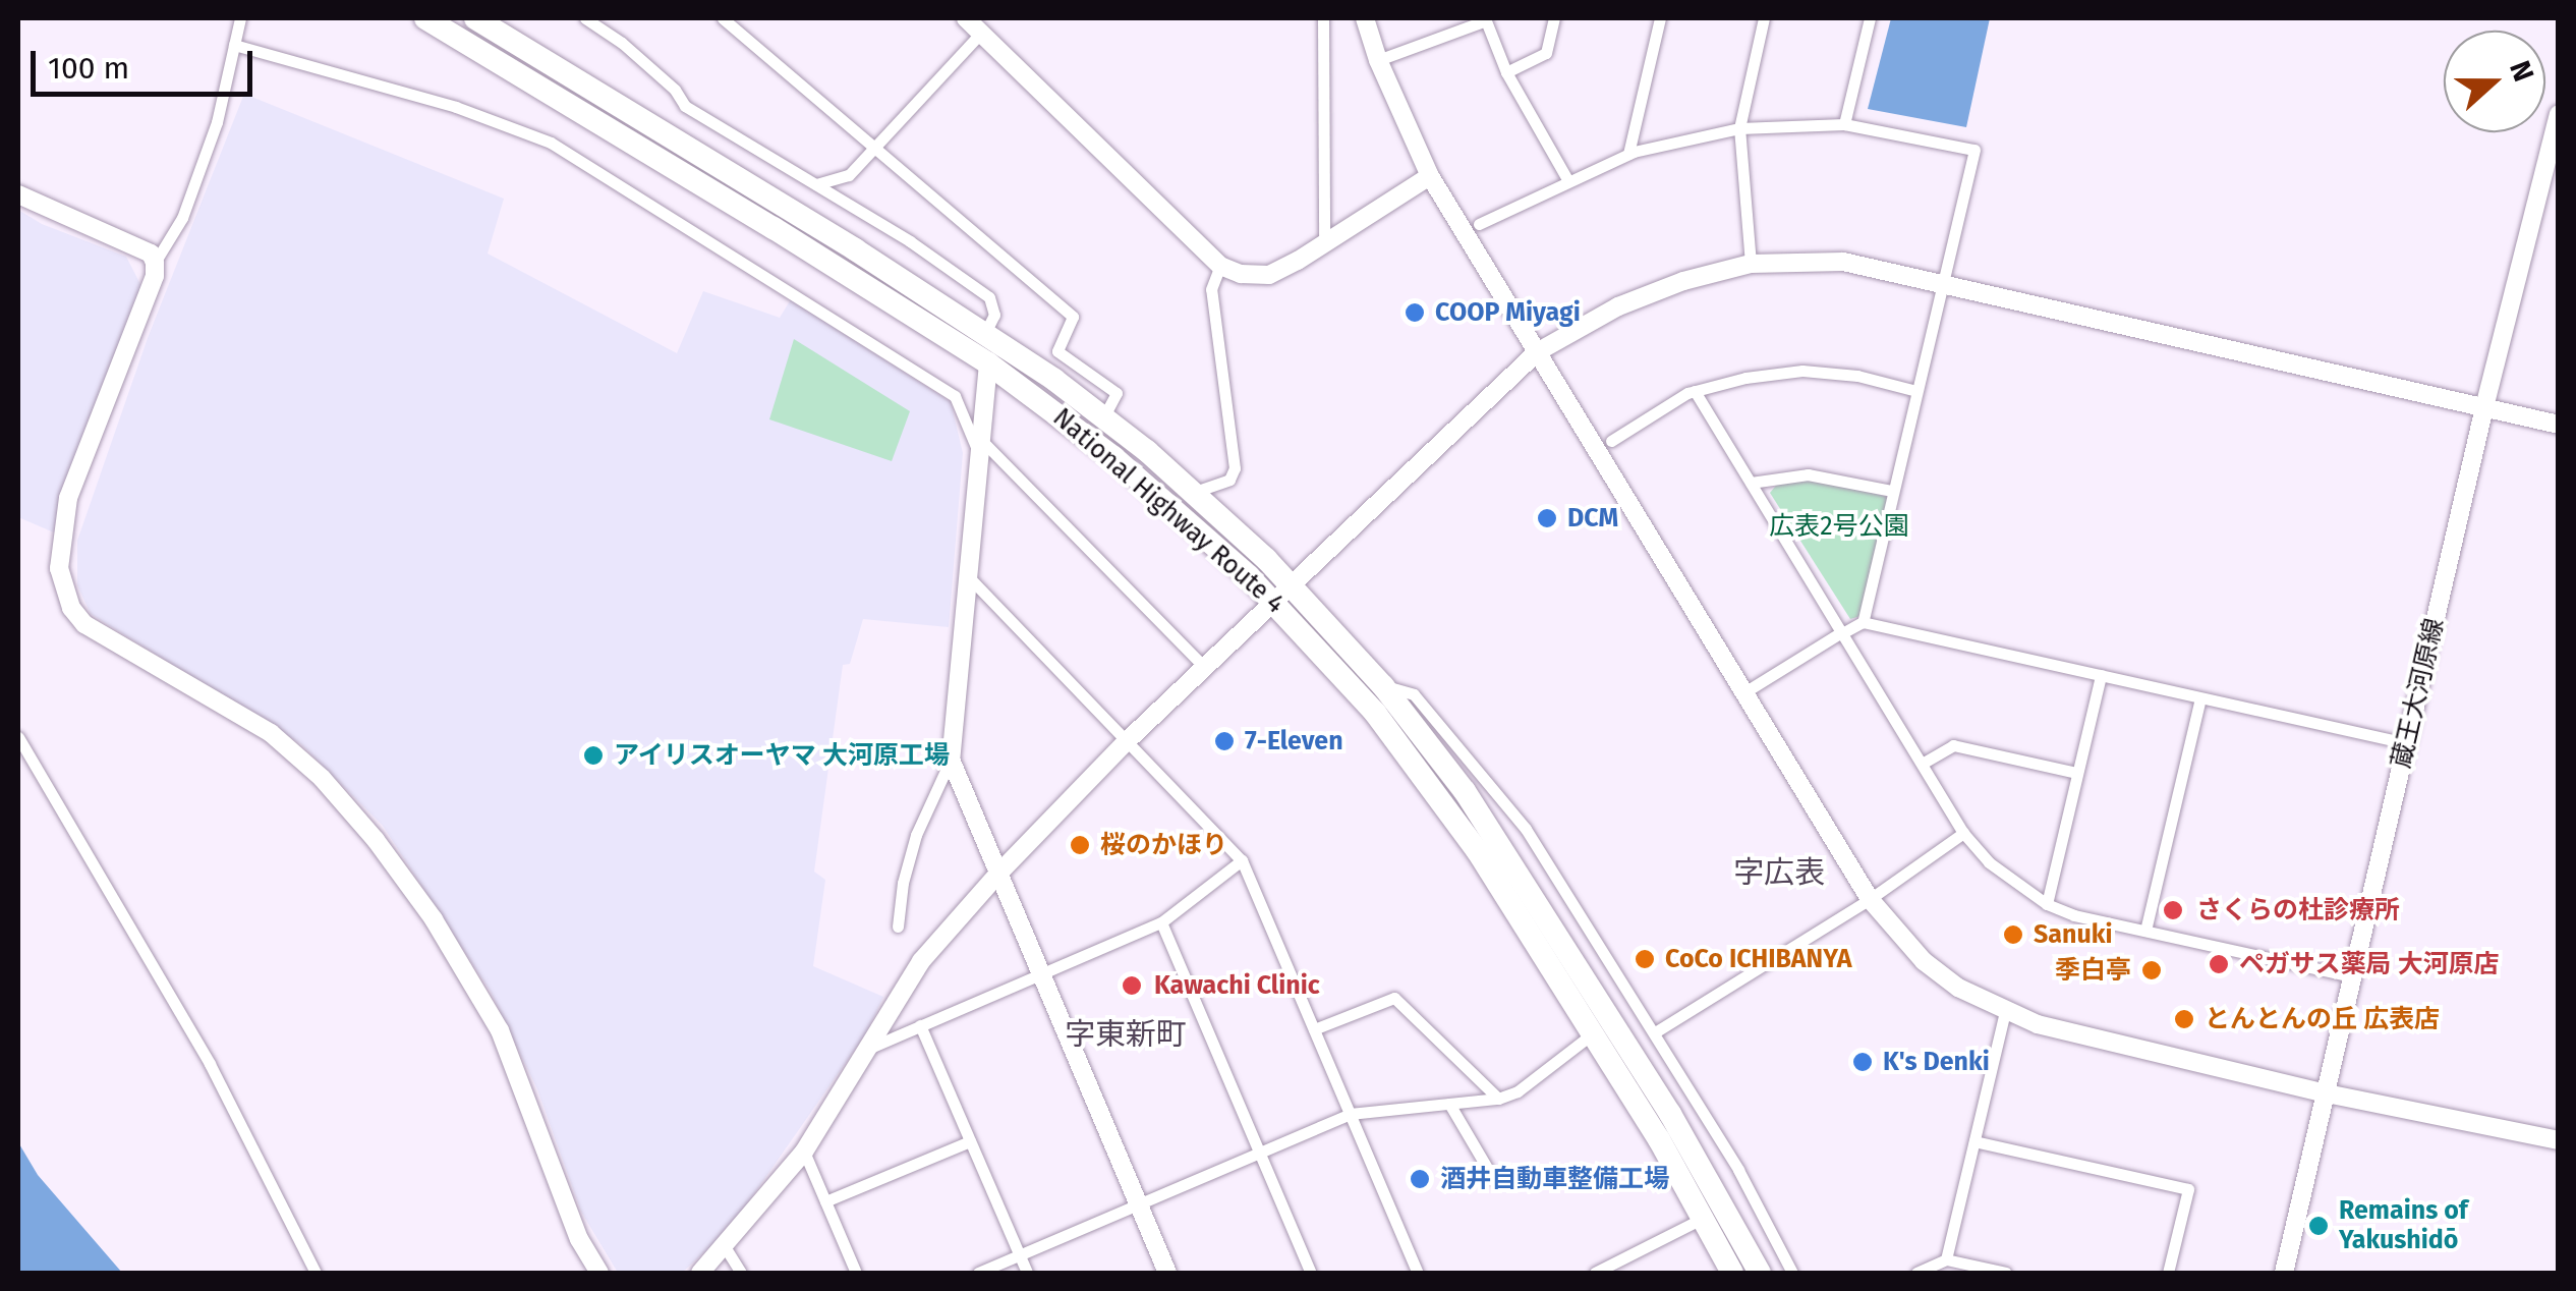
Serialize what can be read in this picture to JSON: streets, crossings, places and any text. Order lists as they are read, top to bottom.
{
  "streets": {
    "highway": ["National Highway Route 4"],
    "street": ["蔵王大河原線"]
  },
  "districts": ["字広表", "字東新町"],
  "parks": ["広表2号公園"],
  "places": [
    "COOP Miyagi",
    "DCM",
    "7-Eleven",
    "アイリスオーヤマ 大河原工場",
    "桜のかほり",
    "さくらの杜診療所",
    "Sanuki",
    "CoCo ICHIBANYA",
    "ペガサス薬局 大河原店",
    "季白亭",
    "Kawachi Clinic",
    "とんとんの丘 広表店",
    "K's Denki",
    "酒井自動車整備工場",
    "Remains of Yakushidō"
  ],
  "scale_bar": "100 m",
  "north": "right"
}
